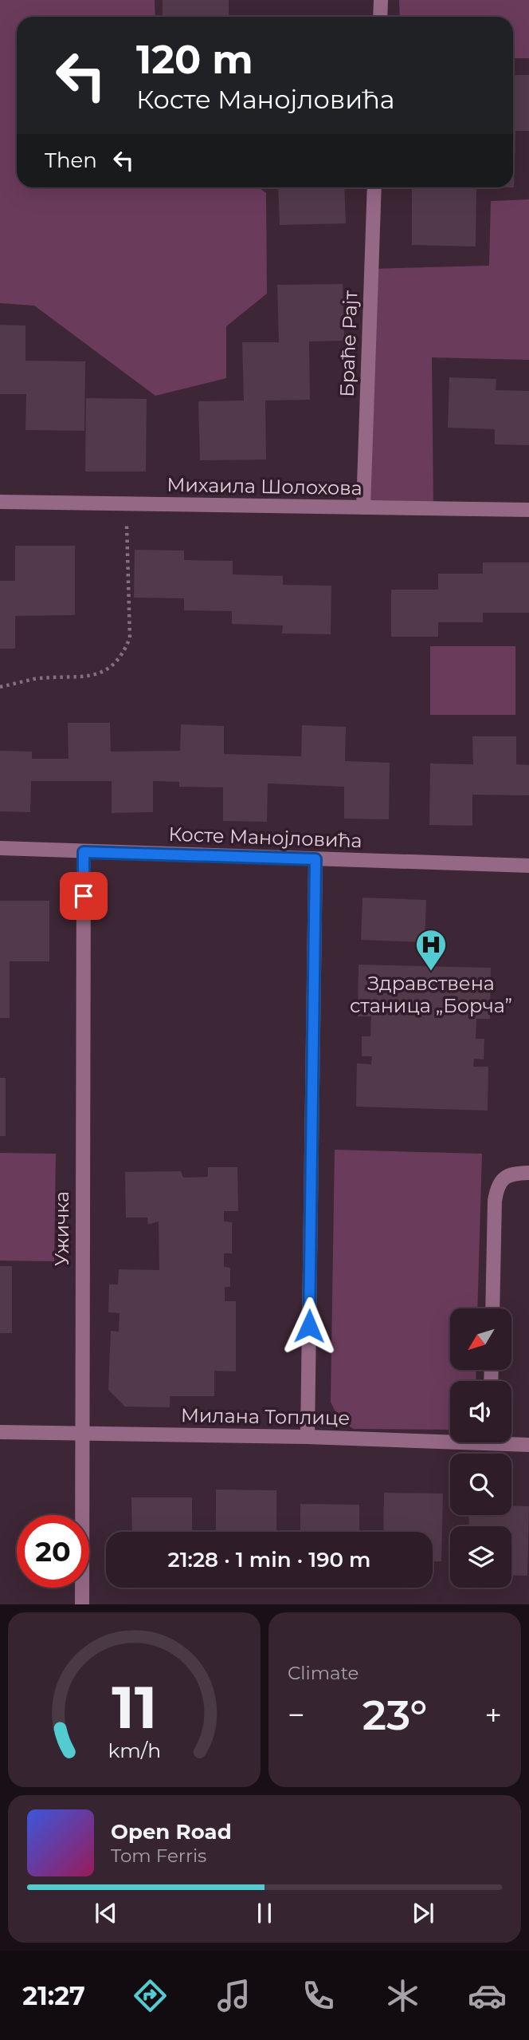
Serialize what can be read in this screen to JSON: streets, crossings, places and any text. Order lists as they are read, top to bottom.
{
  "streets": {
    "street": [
      "Браће Рајт",
      "Михаила Шолохова",
      "Косте Манојловића",
      "Ужичка",
      "Милана Топлице"
    ]
  },
  "crossings": [
    ["Браће Рајт", "Михаила Шолохова"],
    ["Косте Манојловића", "Ужичка"],
    ["Ужичка", "Милана Топлице"]
  ],
  "places": {
    "hospital": ["Здравствена станица „Борча”"]
  },
  "north": "bottom left",
  "page": {
    "turn": ["120 m", "Косте Манојловића"],
    "then": "Then",
    "limit": "20",
    "trip": "21:28 · 1 min · 190 m",
    "tile": "Climate",
    "heat": ["−", "23°", "+"],
    "song": ["Open Road", "Tom Ferris"],
    "tabs": "21:27",
    "gauge": ["11", "km/h"]
  }
}
